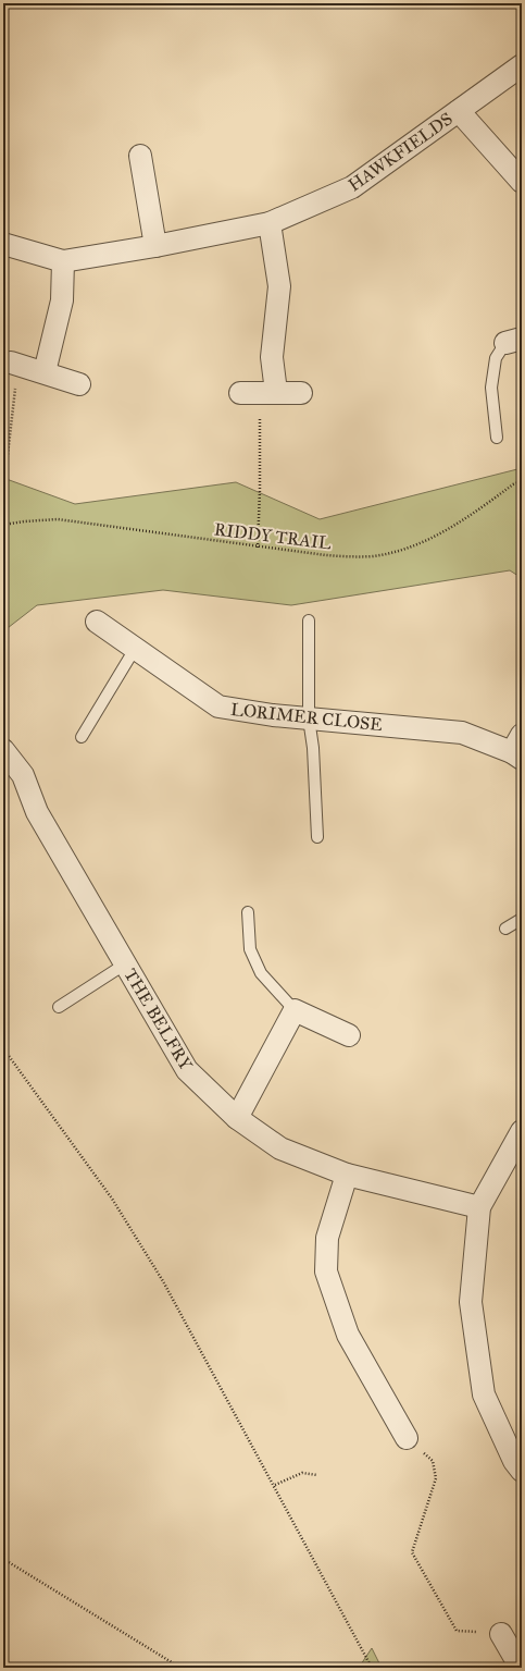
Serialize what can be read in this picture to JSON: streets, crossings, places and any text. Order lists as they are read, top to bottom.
{
  "streets": {
    "street": ["HAWKFIELDS", "LORIMER CLOSE", "THE BELFRY"],
    "path": ["RIDDY TRAIL"]
  }
}
